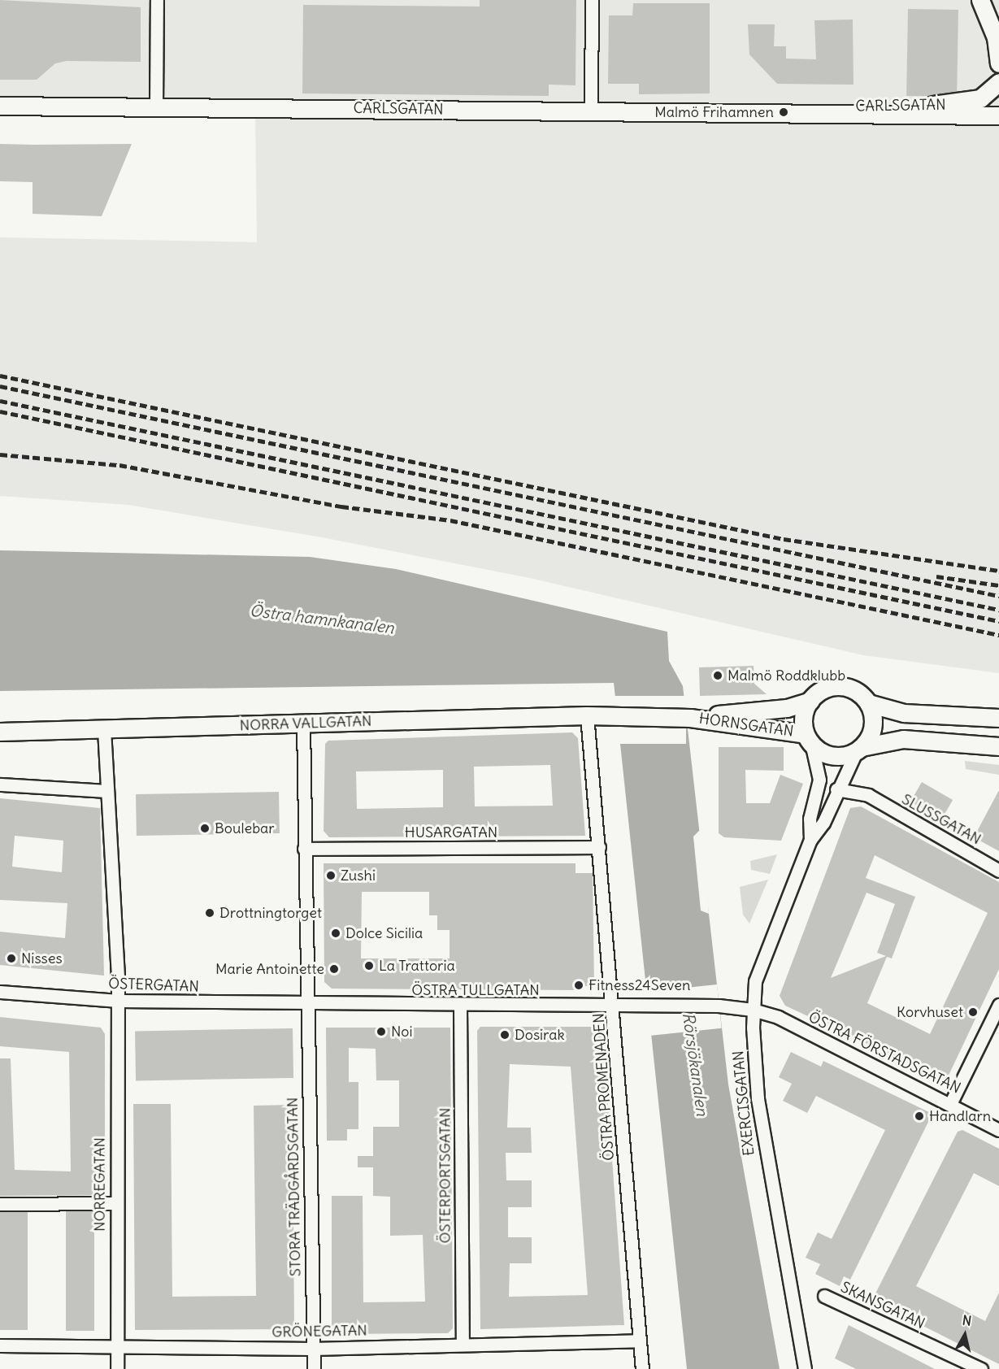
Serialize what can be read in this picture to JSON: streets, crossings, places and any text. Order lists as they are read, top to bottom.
{
  "streets": {
    "main road": ["CARLSGATAN", "NORRA VALLGATAN", "HORNSGATAN"],
    "street": [
      "SLUSSGATAN",
      "HUSARGATAN",
      "ÖSTERGATAN",
      "ÖSTRA TULLGATAN",
      "ÖSTRA FÖRSTADSGATAN",
      "ÖSTRA PROMENADEN",
      "EXERCISGATAN",
      "ÖSTERPORTSGATAN",
      "NORREGATAN",
      "STORA TRÄDGÅRDSGATAN",
      "SKANSGATAN",
      "GRÖNEGATAN"
    ]
  },
  "crossings": [
    ["NORRA VALLGATAN", "HORNSGATAN"],
    ["NORRA VALLGATAN", "ÖSTRA PROMENADEN"],
    ["HORNSGATAN", "EXERCISGATAN"],
    ["SLUSSGATAN", "EXERCISGATAN"],
    ["HUSARGATAN", "ÖSTRA PROMENADEN"],
    ["ÖSTERGATAN", "ÖSTRA TULLGATAN"],
    ["ÖSTERGATAN", "NORREGATAN"],
    ["ÖSTERGATAN", "STORA TRÄDGÅRDSGATAN"],
    ["ÖSTRA TULLGATAN", "ÖSTRA FÖRSTADSGATAN"],
    ["ÖSTRA TULLGATAN", "ÖSTRA PROMENADEN"],
    ["ÖSTRA TULLGATAN", "EXERCISGATAN"],
    ["ÖSTRA TULLGATAN", "ÖSTERPORTSGATAN"],
    ["ÖSTRA TULLGATAN", "STORA TRÄDGÅRDSGATAN"],
    ["ÖSTRA FÖRSTADSGATAN", "EXERCISGATAN"],
    ["ÖSTRA PROMENADEN", "GRÖNEGATAN"],
    ["ÖSTERPORTSGATAN", "GRÖNEGATAN"],
    ["NORREGATAN", "GRÖNEGATAN"],
    ["STORA TRÄDGÅRDSGATAN", "GRÖNEGATAN"]
  ],
  "water": ["Östra hamnkanalen", "Rörsjökanalen"],
  "places": [
    "Malmö Frihamnen",
    "Malmö Roddklubb",
    "Boulebar",
    "Zushi",
    "Drottningtorget",
    "Dolce Sicilia",
    "Nisses",
    "La Trattoria",
    "Marie Antoinette",
    "Fitness24Seven",
    "Korvhuset",
    "Noi",
    "Dosirak",
    "Handlarn"
  ],
  "north": "top"
}
